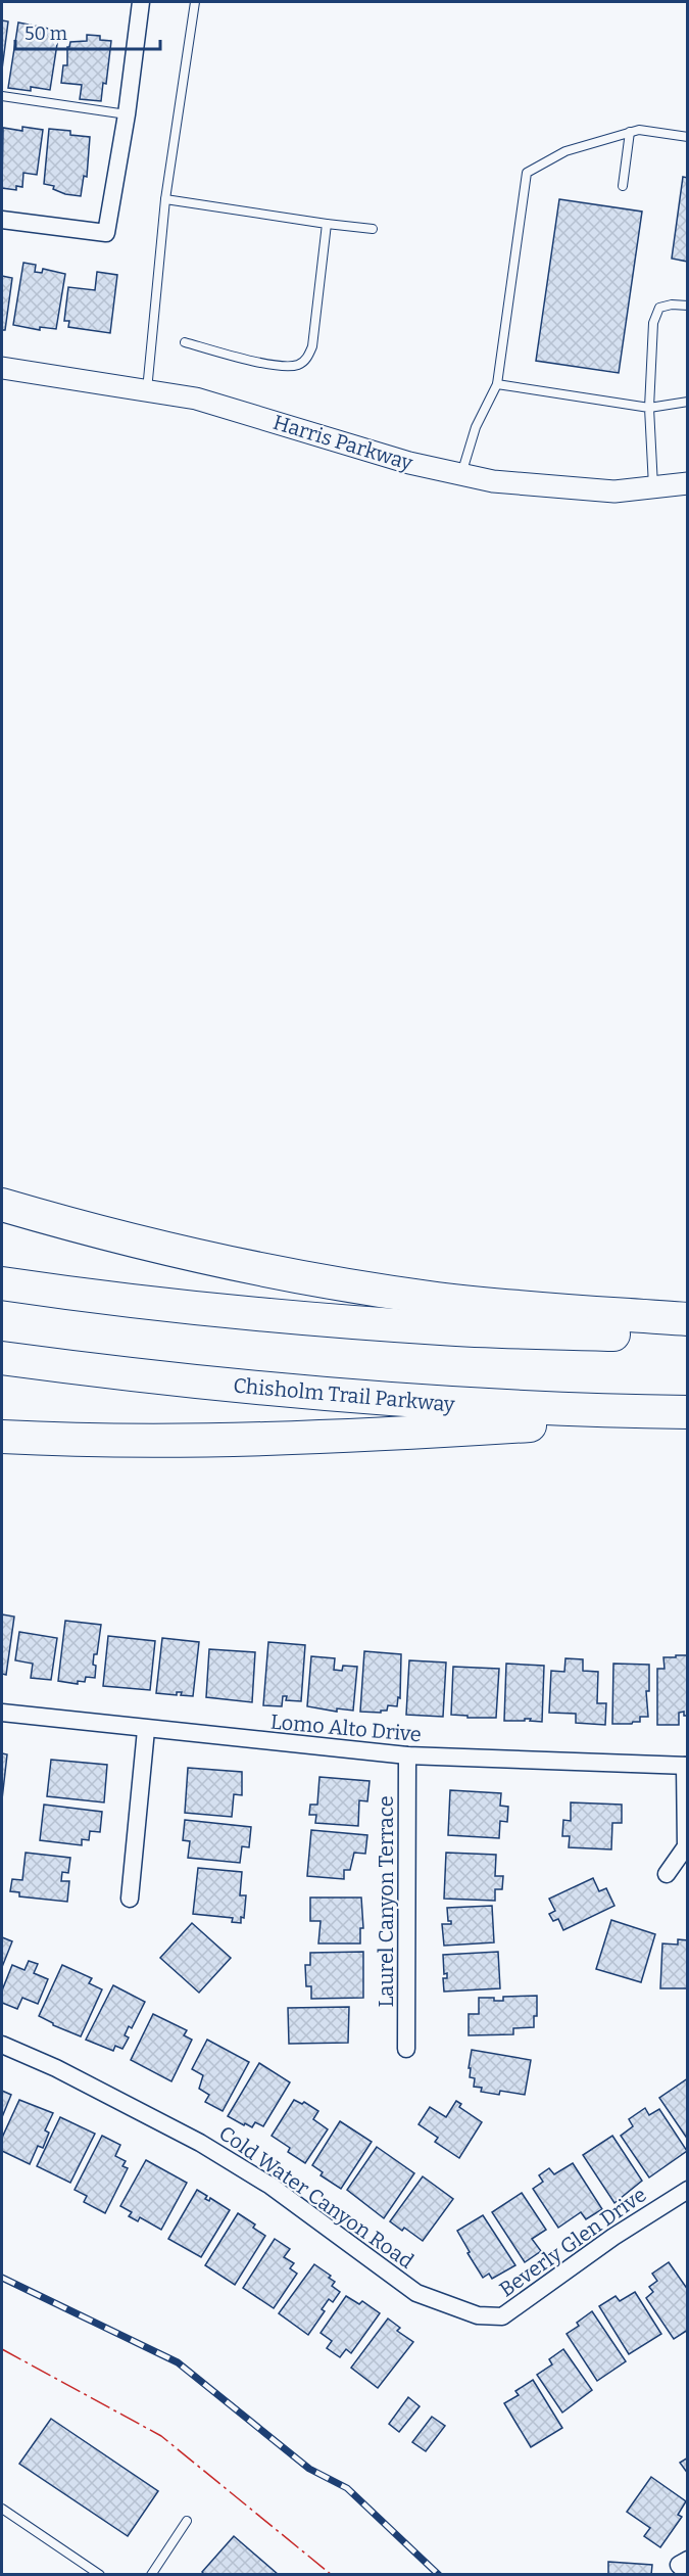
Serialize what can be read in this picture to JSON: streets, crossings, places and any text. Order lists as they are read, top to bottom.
{
  "streets": {
    "highway": ["Chisholm Trail Parkway"],
    "street": [
      "Harris Parkway",
      "Lomo Alto Drive",
      "Laurel Canyon Terrace",
      "Cold Water Canyon Road",
      "Beverly Glen Drive"
    ]
  },
  "crossings": [
    ["Lomo Alto Drive", "Laurel Canyon Terrace"],
    ["Cold Water Canyon Road", "Beverly Glen Drive"]
  ],
  "scale_bar": "50 m"
}
